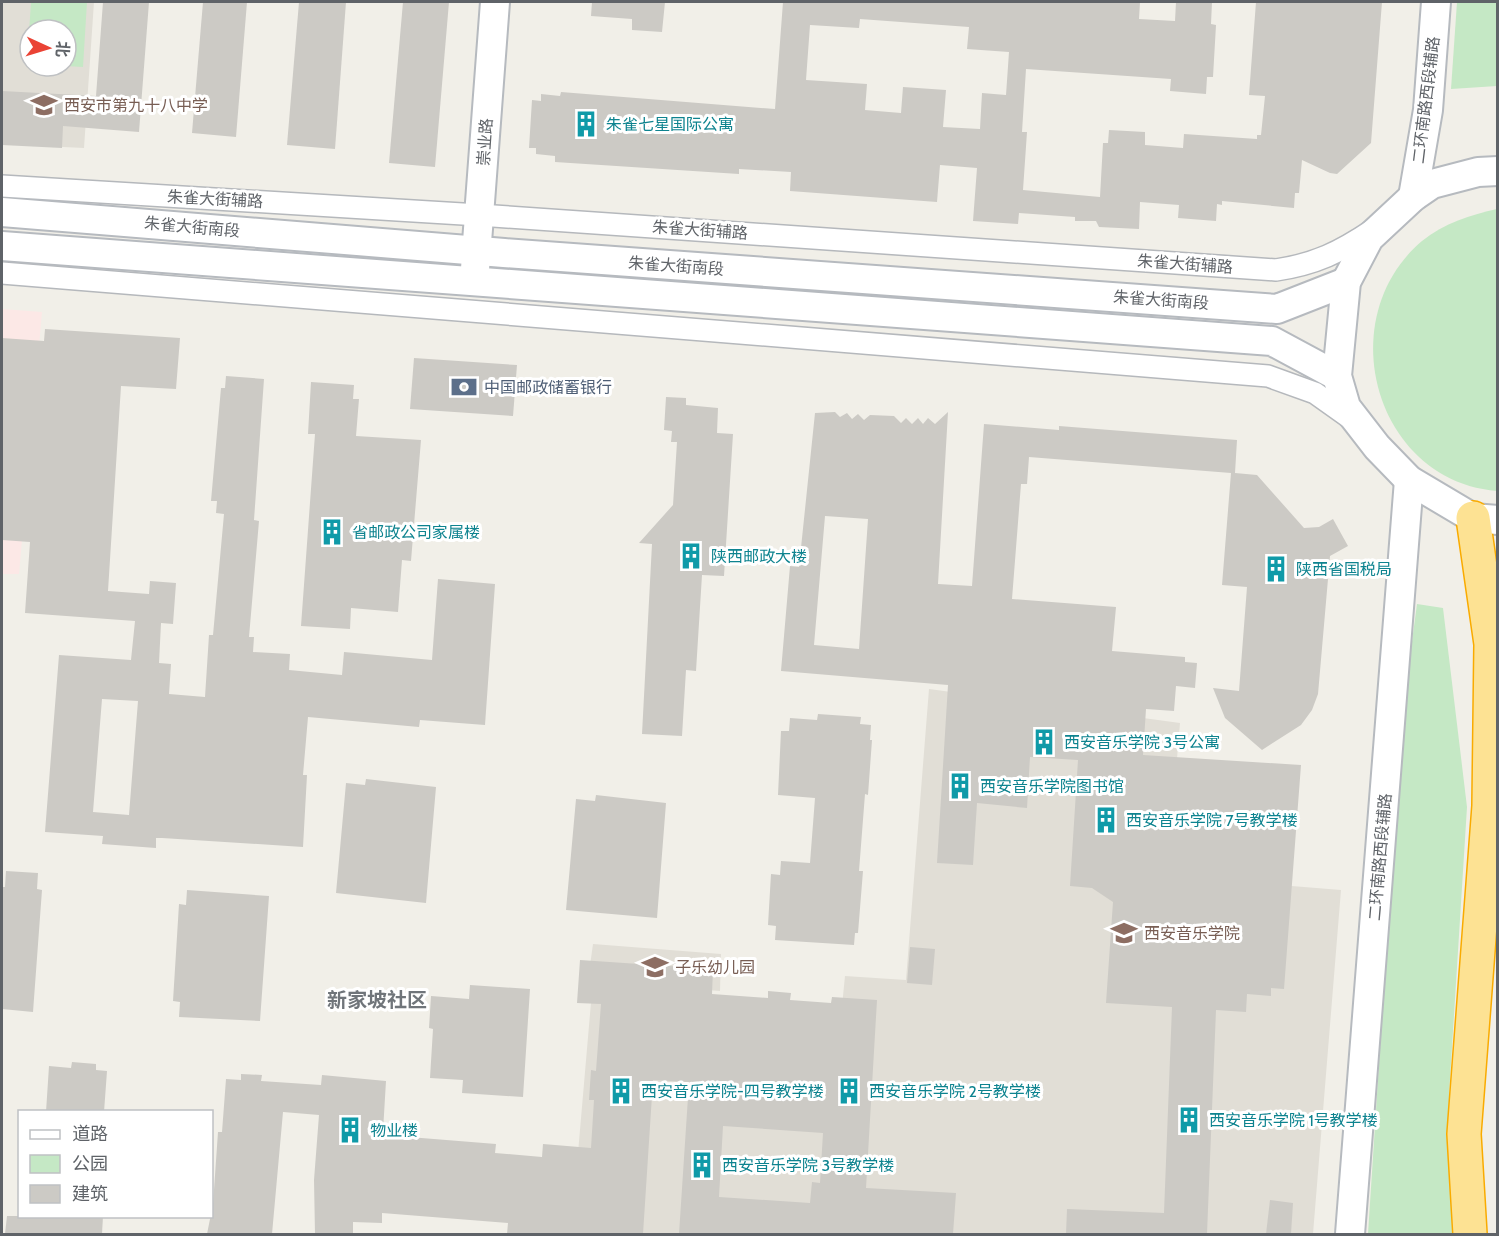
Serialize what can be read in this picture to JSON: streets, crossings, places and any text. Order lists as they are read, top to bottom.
{
  "streets": {
    "main road": ["二环南路西段辅路", "崇业路", "朱雀大街南段"],
    "street": ["朱雀大街辅路"]
  },
  "crossings": [
    ["崇业路", "朱雀大街辅路"],
    ["崇业路", "朱雀大街南段"]
  ],
  "districts": ["新家坡社区"],
  "places": {
    "school or university": ["西安市第九十八中学", "西安音乐学院", "子乐幼儿园"],
    "building": [
      "朱雀七星国际公寓",
      "省邮政公司家属楼",
      "陕西邮政大楼",
      "陕西省国税局",
      "西安音乐学院 3号公寓",
      "西安音乐学院图书馆",
      "西安音乐学院 7号教学楼",
      "西安音乐学院-四号教学楼",
      "西安音乐学院 2号教学楼",
      "西安音乐学院 1号教学楼",
      "物业楼",
      "西安音乐学院 3号教学楼"
    ],
    "bank": ["中国邮政储蓄银行"]
  },
  "legend": ["道路", "公园", "建筑"],
  "north": "right"
}
